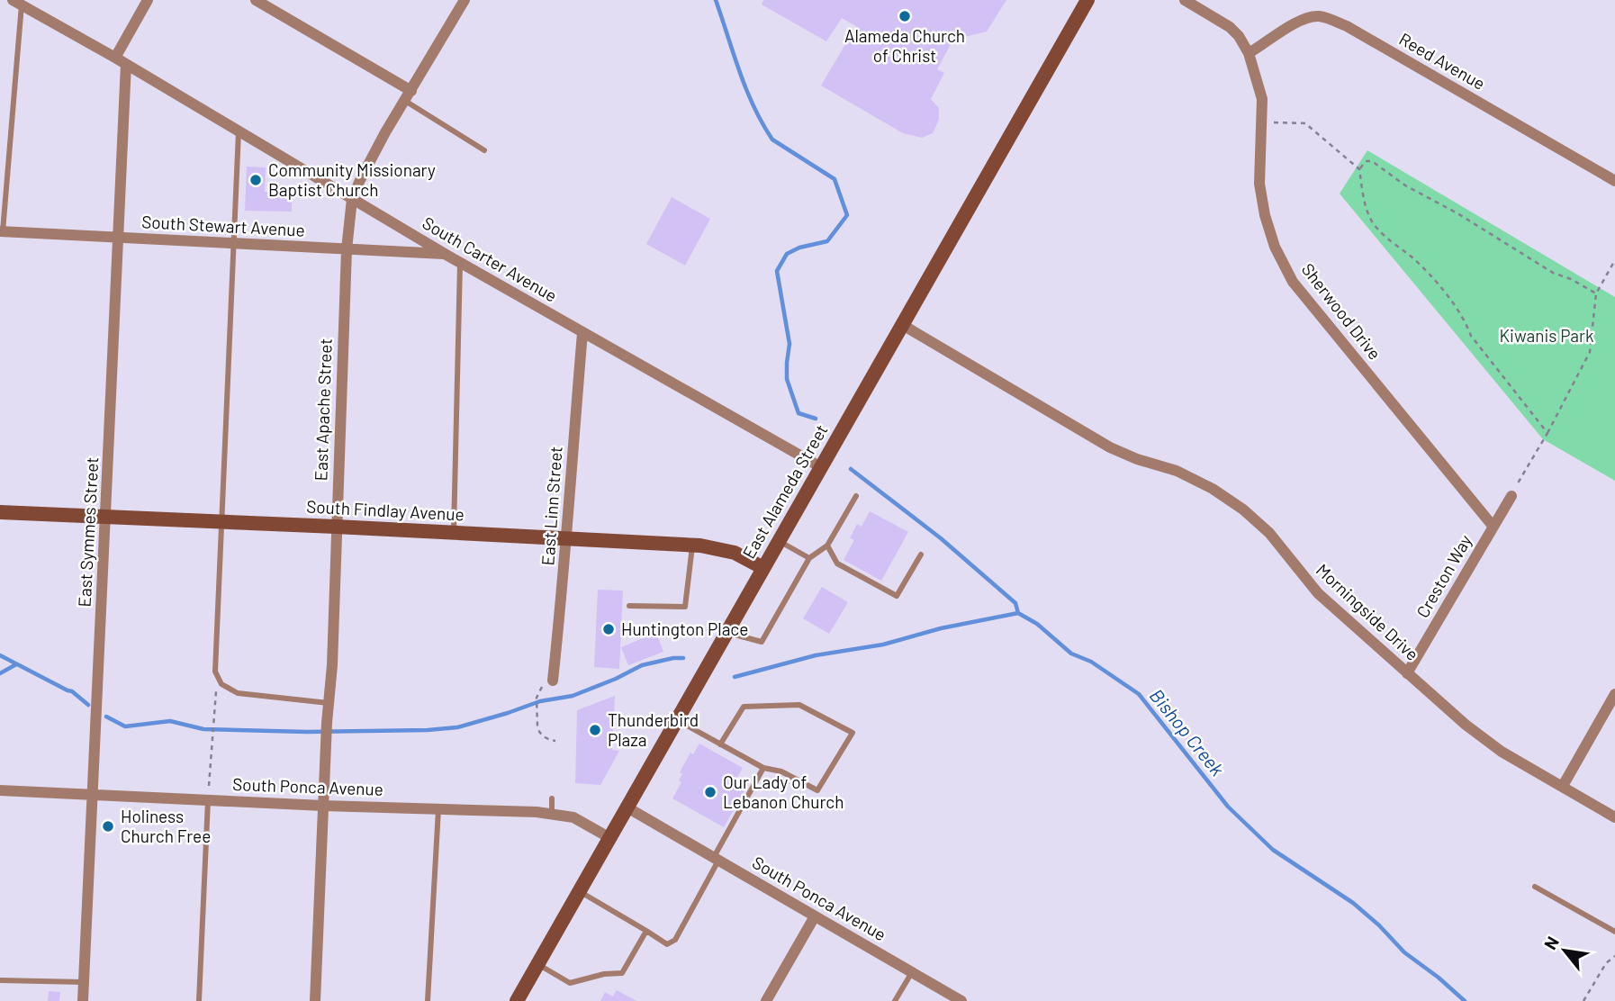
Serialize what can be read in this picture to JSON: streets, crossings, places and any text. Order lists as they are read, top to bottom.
{
  "streets": {
    "main road": ["East Alameda Street", "South Findlay Avenue"],
    "street": [
      "Reed Avenue",
      "South Stewart Avenue",
      "South Carter Avenue",
      "Sherwood Drive",
      "East Apache Street",
      "East Linn Street",
      "East Symmes Street",
      "Creston Way",
      "Morningside Drive",
      "South Ponca Avenue"
    ]
  },
  "crossings": [
    ["Reed Avenue", "Sherwood Drive"],
    ["South Stewart Avenue", "South Carter Avenue"],
    ["South Stewart Avenue", "East Apache Street"],
    ["South Stewart Avenue", "East Symmes Street"],
    ["South Carter Avenue", "East Apache Street"],
    ["South Carter Avenue", "East Alameda Street"],
    ["South Carter Avenue", "East Linn Street"],
    ["South Carter Avenue", "East Symmes Street"],
    ["Sherwood Drive", "Creston Way"],
    ["East Apache Street", "South Findlay Avenue"],
    ["East Apache Street", "South Ponca Avenue"],
    ["East Alameda Street", "South Findlay Avenue"],
    ["East Alameda Street", "Morningside Drive"],
    ["East Alameda Street", "South Ponca Avenue"],
    ["East Linn Street", "South Findlay Avenue"],
    ["South Findlay Avenue", "East Symmes Street"],
    ["East Symmes Street", "South Ponca Avenue"],
    ["Creston Way", "Morningside Drive"]
  ],
  "water": ["Bishop Creek"],
  "parks": ["Kiwanis Park"],
  "places": [
    "Alameda Church of Christ",
    "Community Missionary Baptist Church",
    "Huntington Place",
    "Thunderbird Plaza",
    "Our Lady of Lebanon Church",
    "Holiness Church Free"
  ],
  "north": "top left"
}
